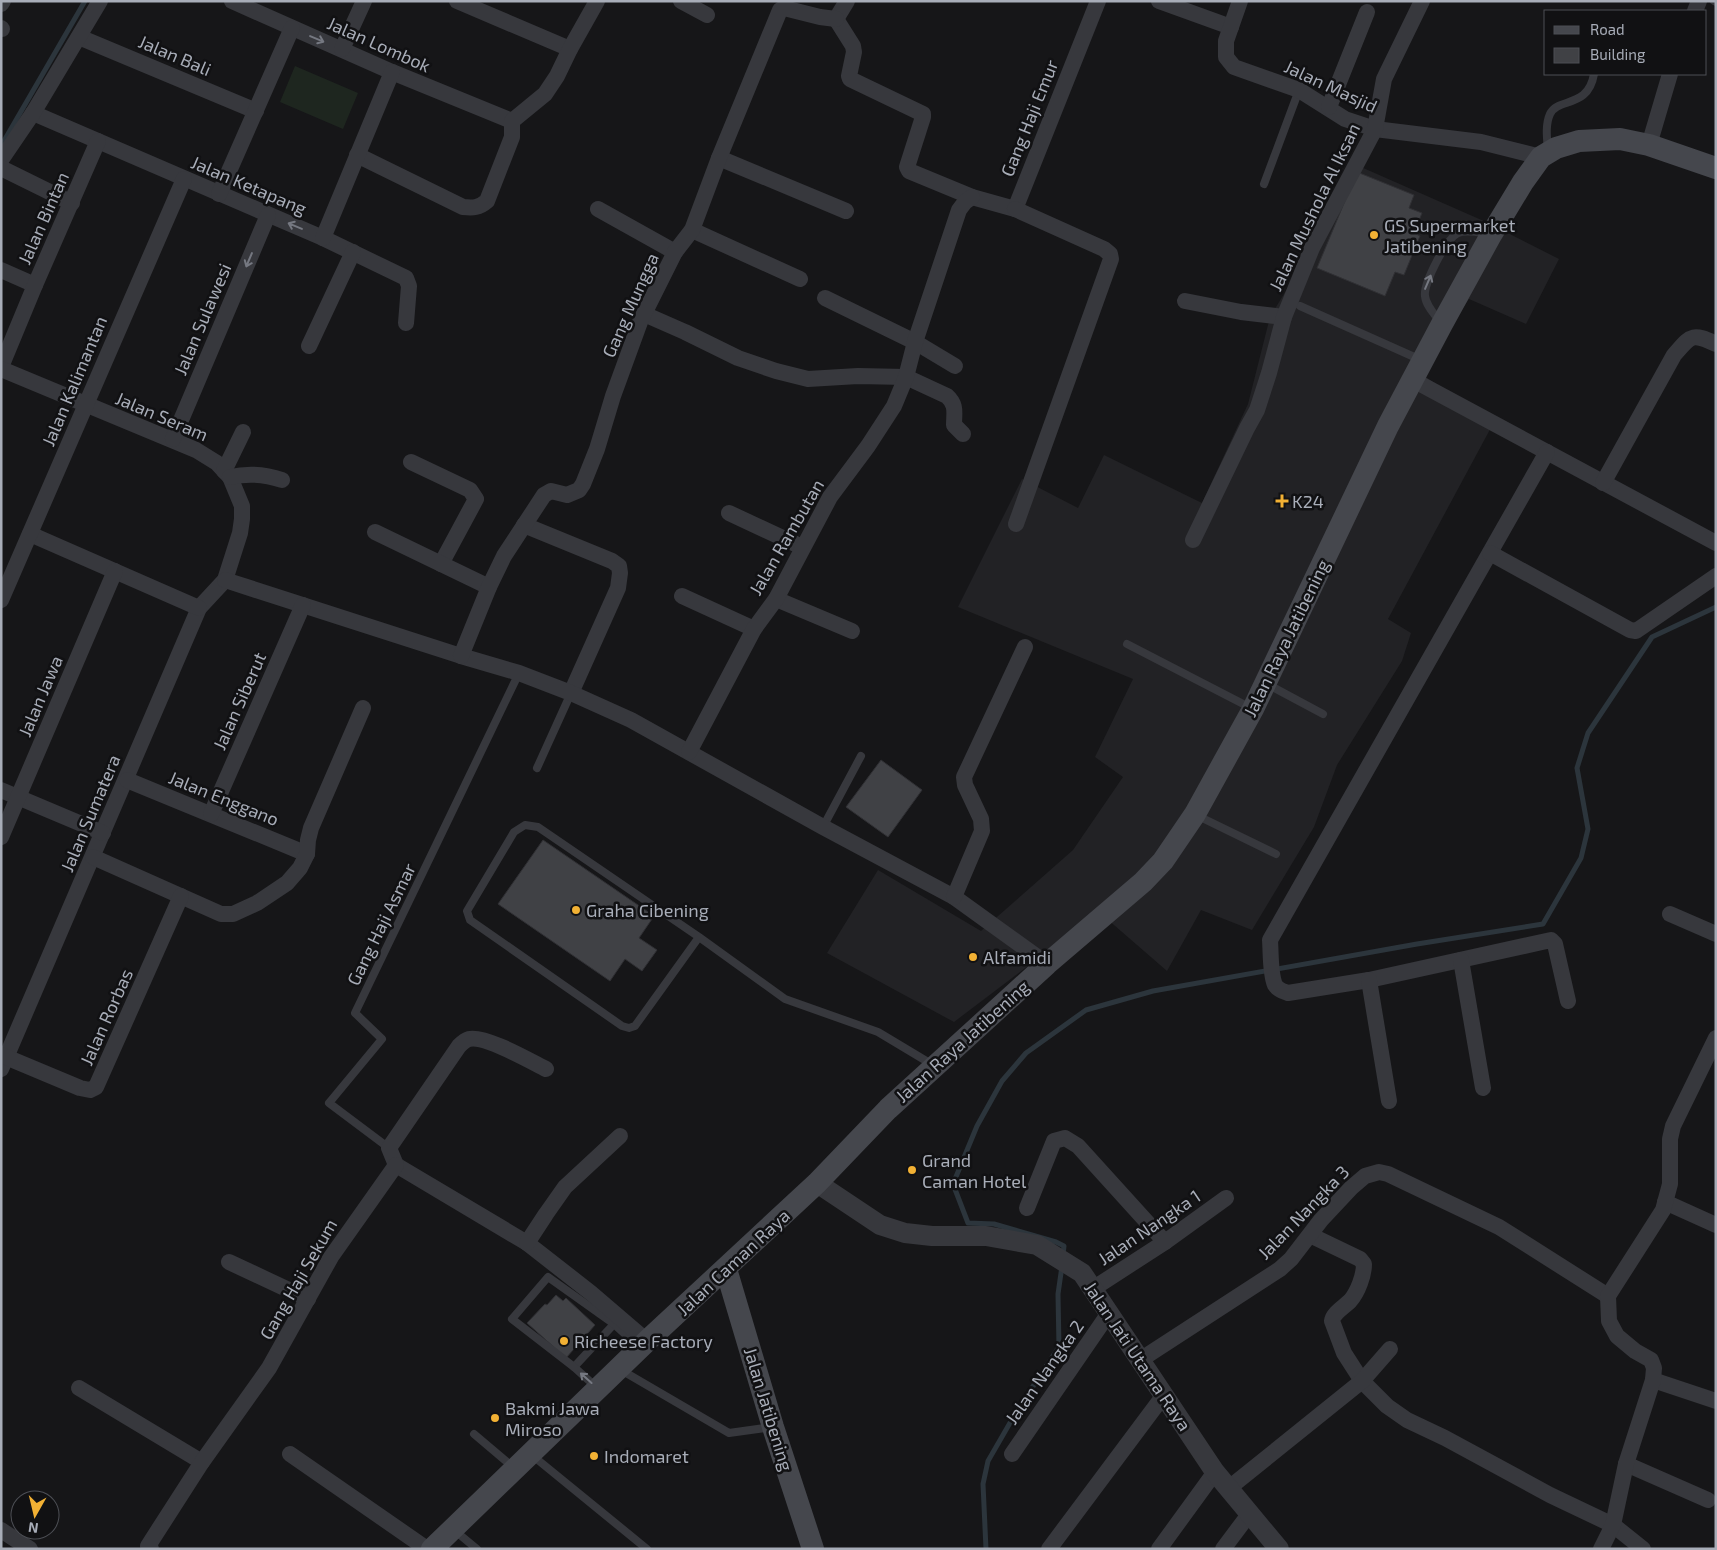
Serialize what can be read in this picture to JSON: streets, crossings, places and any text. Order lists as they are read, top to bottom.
{
  "streets": {
    "main road": ["Jalan Raya Jatibening", "Jalan Caman Raya", "Jalan Jatibening"],
    "street": [
      "Jalan Lombok",
      "Jalan Bali",
      "Jalan Masjid",
      "Gang Haji Emur",
      "Jalan Ketapang",
      "Jalan Mushola Al Iksan",
      "Jalan Bintan",
      "Gang Mungga",
      "Jalan Sulawesi",
      "Jalan Kalimantan",
      "Jalan Seram",
      "Jalan Rambutan",
      "Jalan Jawa",
      "Jalan Siberut",
      "Jalan Enggano",
      "Jalan Sumatera",
      "Jalan Rorbas",
      "Jalan Nangka 3",
      "Jalan Nangka 1",
      "Gang Haji Sekum",
      "Jalan Jati Utama Raya",
      "Jalan Nangka 2"
    ],
    "lane": ["Gang Haji Asmar"]
  },
  "crossings": [
    ["Jalan Masjid", "Jalan Mushola Al Iksan"],
    ["Jalan Masjid", "Jalan Raya Jatibening"],
    ["Jalan Ketapang", "Jalan Bintan"],
    ["Jalan Ketapang", "Jalan Sulawesi"],
    ["Jalan Ketapang", "Jalan Kalimantan"],
    ["Jalan Bintan", "Jalan Seram"],
    ["Jalan Sulawesi", "Jalan Seram"],
    ["Jalan Kalimantan", "Jalan Seram"],
    ["Jalan Seram", "Jalan Sumatera"],
    ["Jalan Raya Jatibening", "Jalan Caman Raya"],
    ["Jalan Raya Jatibening", "Jalan Jati Utama Raya"],
    ["Jalan Siberut", "Jalan Enggano"],
    ["Jalan Enggano", "Jalan Sumatera"],
    ["Jalan Sumatera", "Jalan Rorbas"],
    ["Jalan Nangka 3", "Jalan Jati Utama Raya"],
    ["Jalan Nangka 1", "Jalan Jati Utama Raya"],
    ["Jalan Caman Raya", "Jalan Jati Utama Raya"],
    ["Jalan Caman Raya", "Jalan Jatibening"],
    ["Jalan Jati Utama Raya", "Jalan Nangka 2"]
  ],
  "places": {
    "other": [
      "GS Supermarket Jatibening",
      "Graha Cibening",
      "Alfamidi",
      "Grand Caman Hotel",
      "Richeese Factory",
      "Bakmi Jawa Miroso",
      "Indomaret"
    ],
    "health": ["K24"]
  },
  "legend": ["Road", "Building"],
  "north": "bottom"
}
